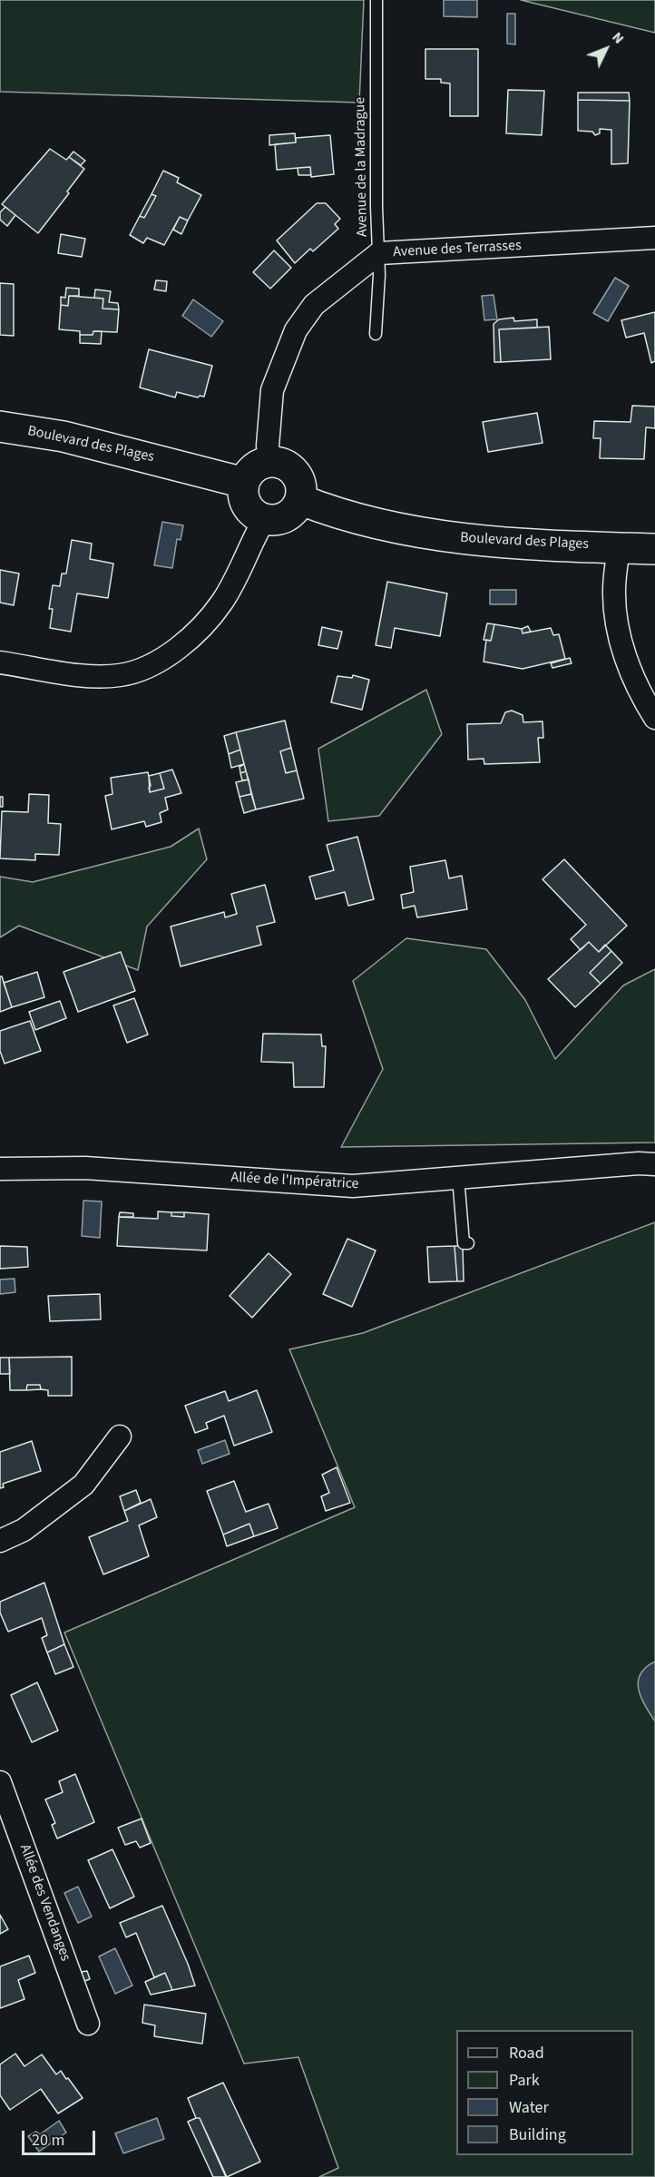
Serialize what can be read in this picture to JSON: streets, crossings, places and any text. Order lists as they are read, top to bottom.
{
  "streets": {
    "main road": ["Boulevard des Plages"],
    "street": ["Avenue des Terrasses", "Allée de l'Impératrice", "Allée des Vendanges"],
    "lane": ["Avenue de la Madrague"]
  },
  "crossings": [
    ["Avenue de la Madrague", "Avenue des Terrasses"],
    ["Avenue des Terrasses", "Boulevard des Plages"]
  ],
  "legend": [
    "Road",
    "Park",
    "Water",
    "Building"
  ],
  "scale_bar": "20 m",
  "north": "top right"
}
